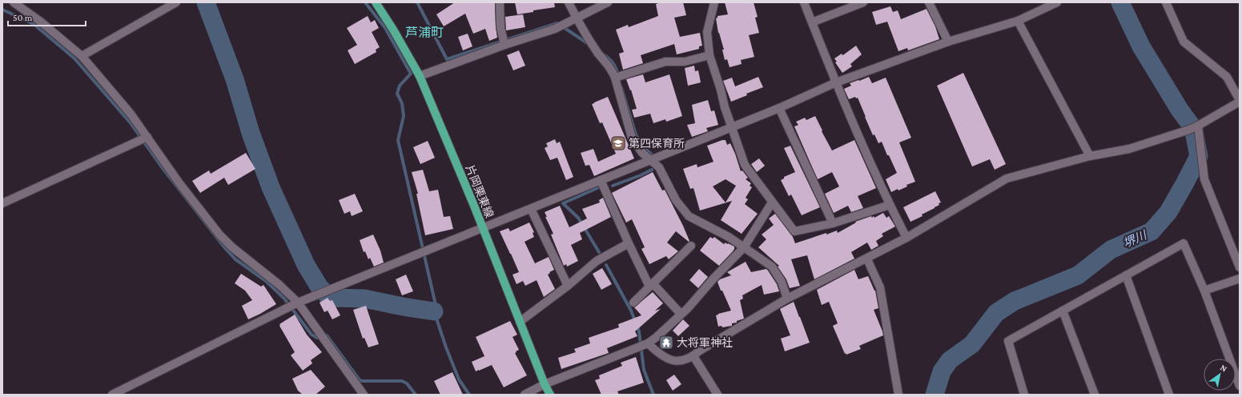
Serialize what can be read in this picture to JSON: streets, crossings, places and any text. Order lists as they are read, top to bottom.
{
  "streets": {
    "main road": ["片岡栗東線"]
  },
  "districts": ["芦浦町"],
  "water": ["堺川"],
  "places": {
    "school or university": ["第四保育所"],
    "temple": ["大将軍神社"]
  },
  "scale_bar": "50 m",
  "north": "top right"
}
